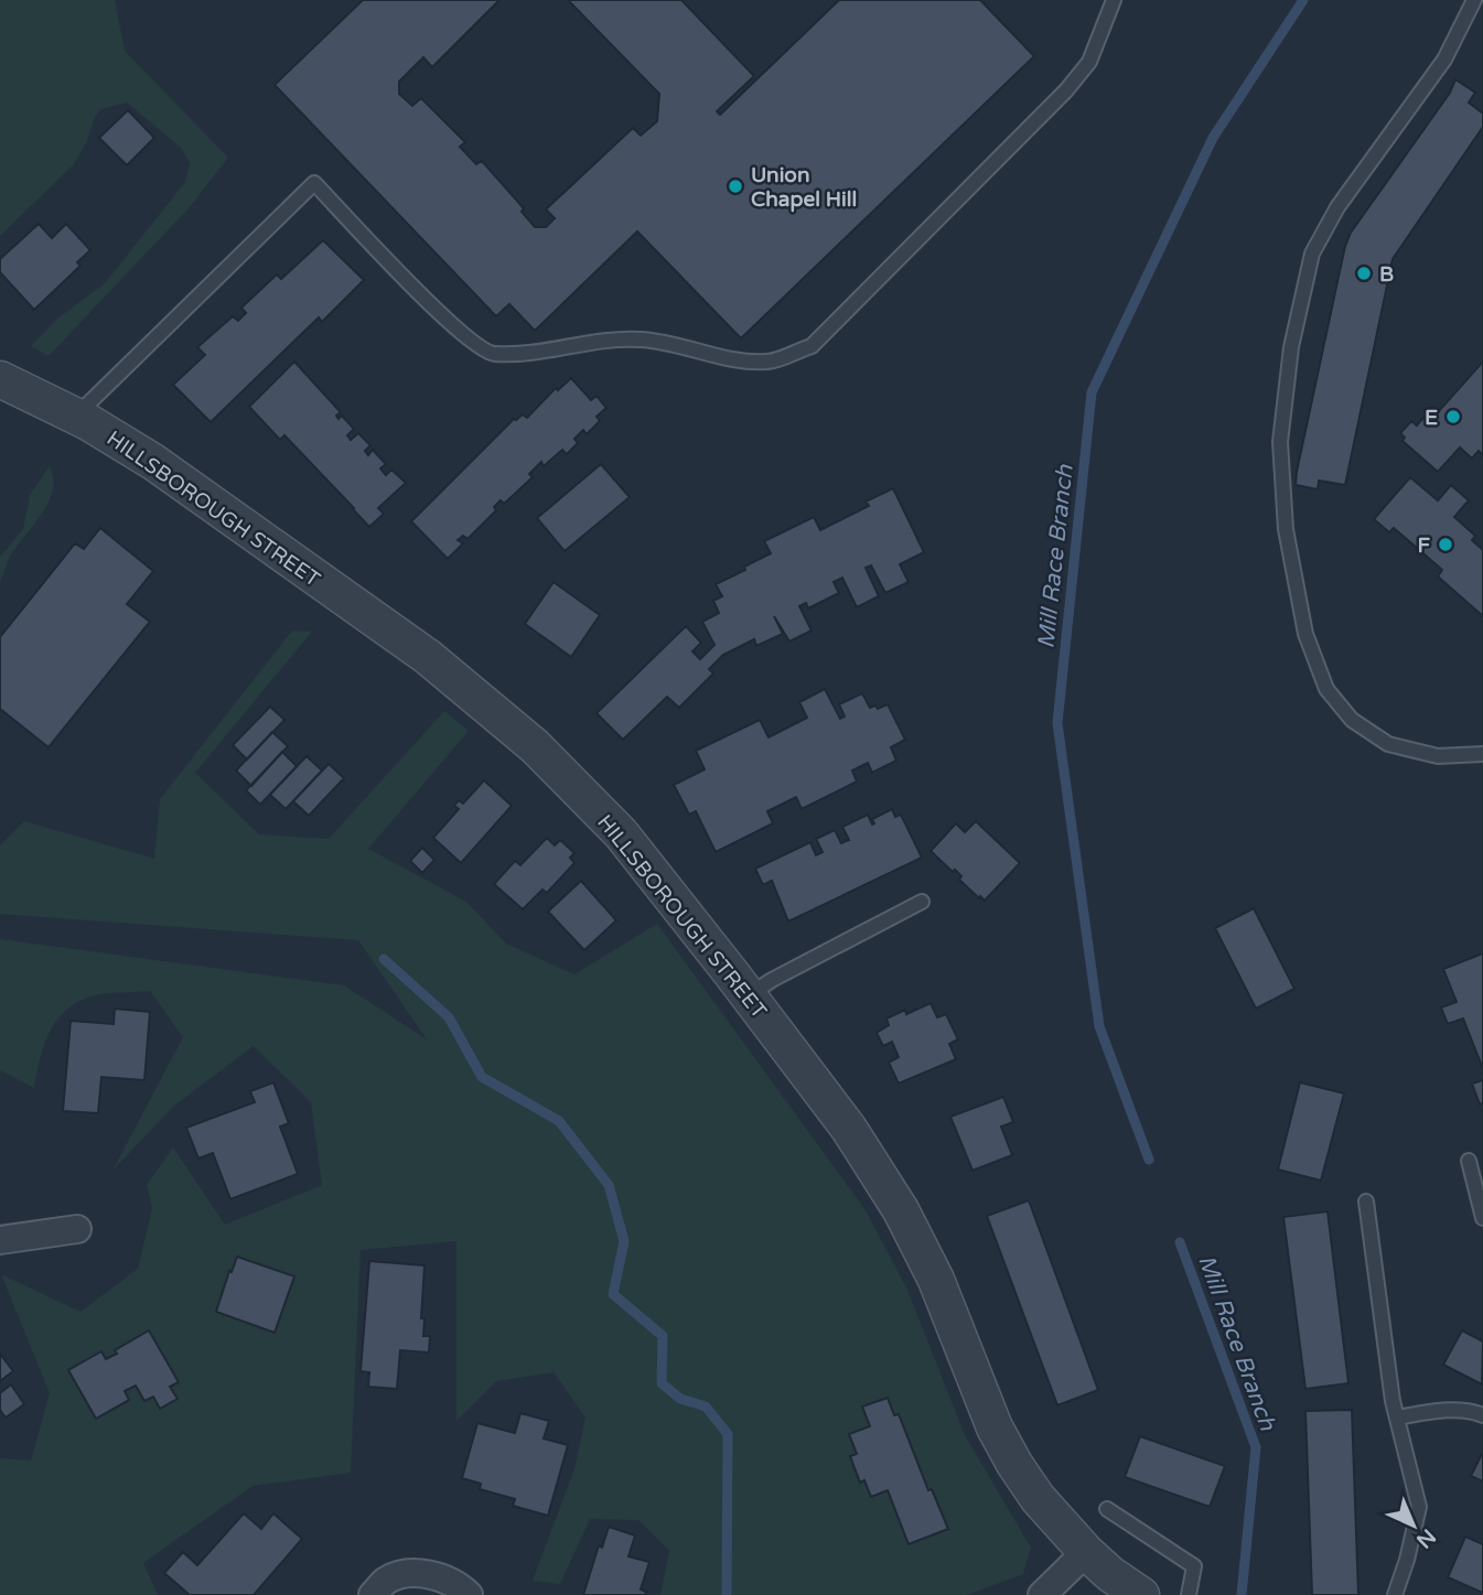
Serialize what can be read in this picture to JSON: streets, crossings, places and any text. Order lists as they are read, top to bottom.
{
  "streets": {
    "street": ["HILLSBOROUGH STREET"]
  },
  "water": ["Mill Race Branch"],
  "places": [
    "Union Chapel Hill",
    "B",
    "E",
    "F"
  ],
  "north": "bottom right"
}
